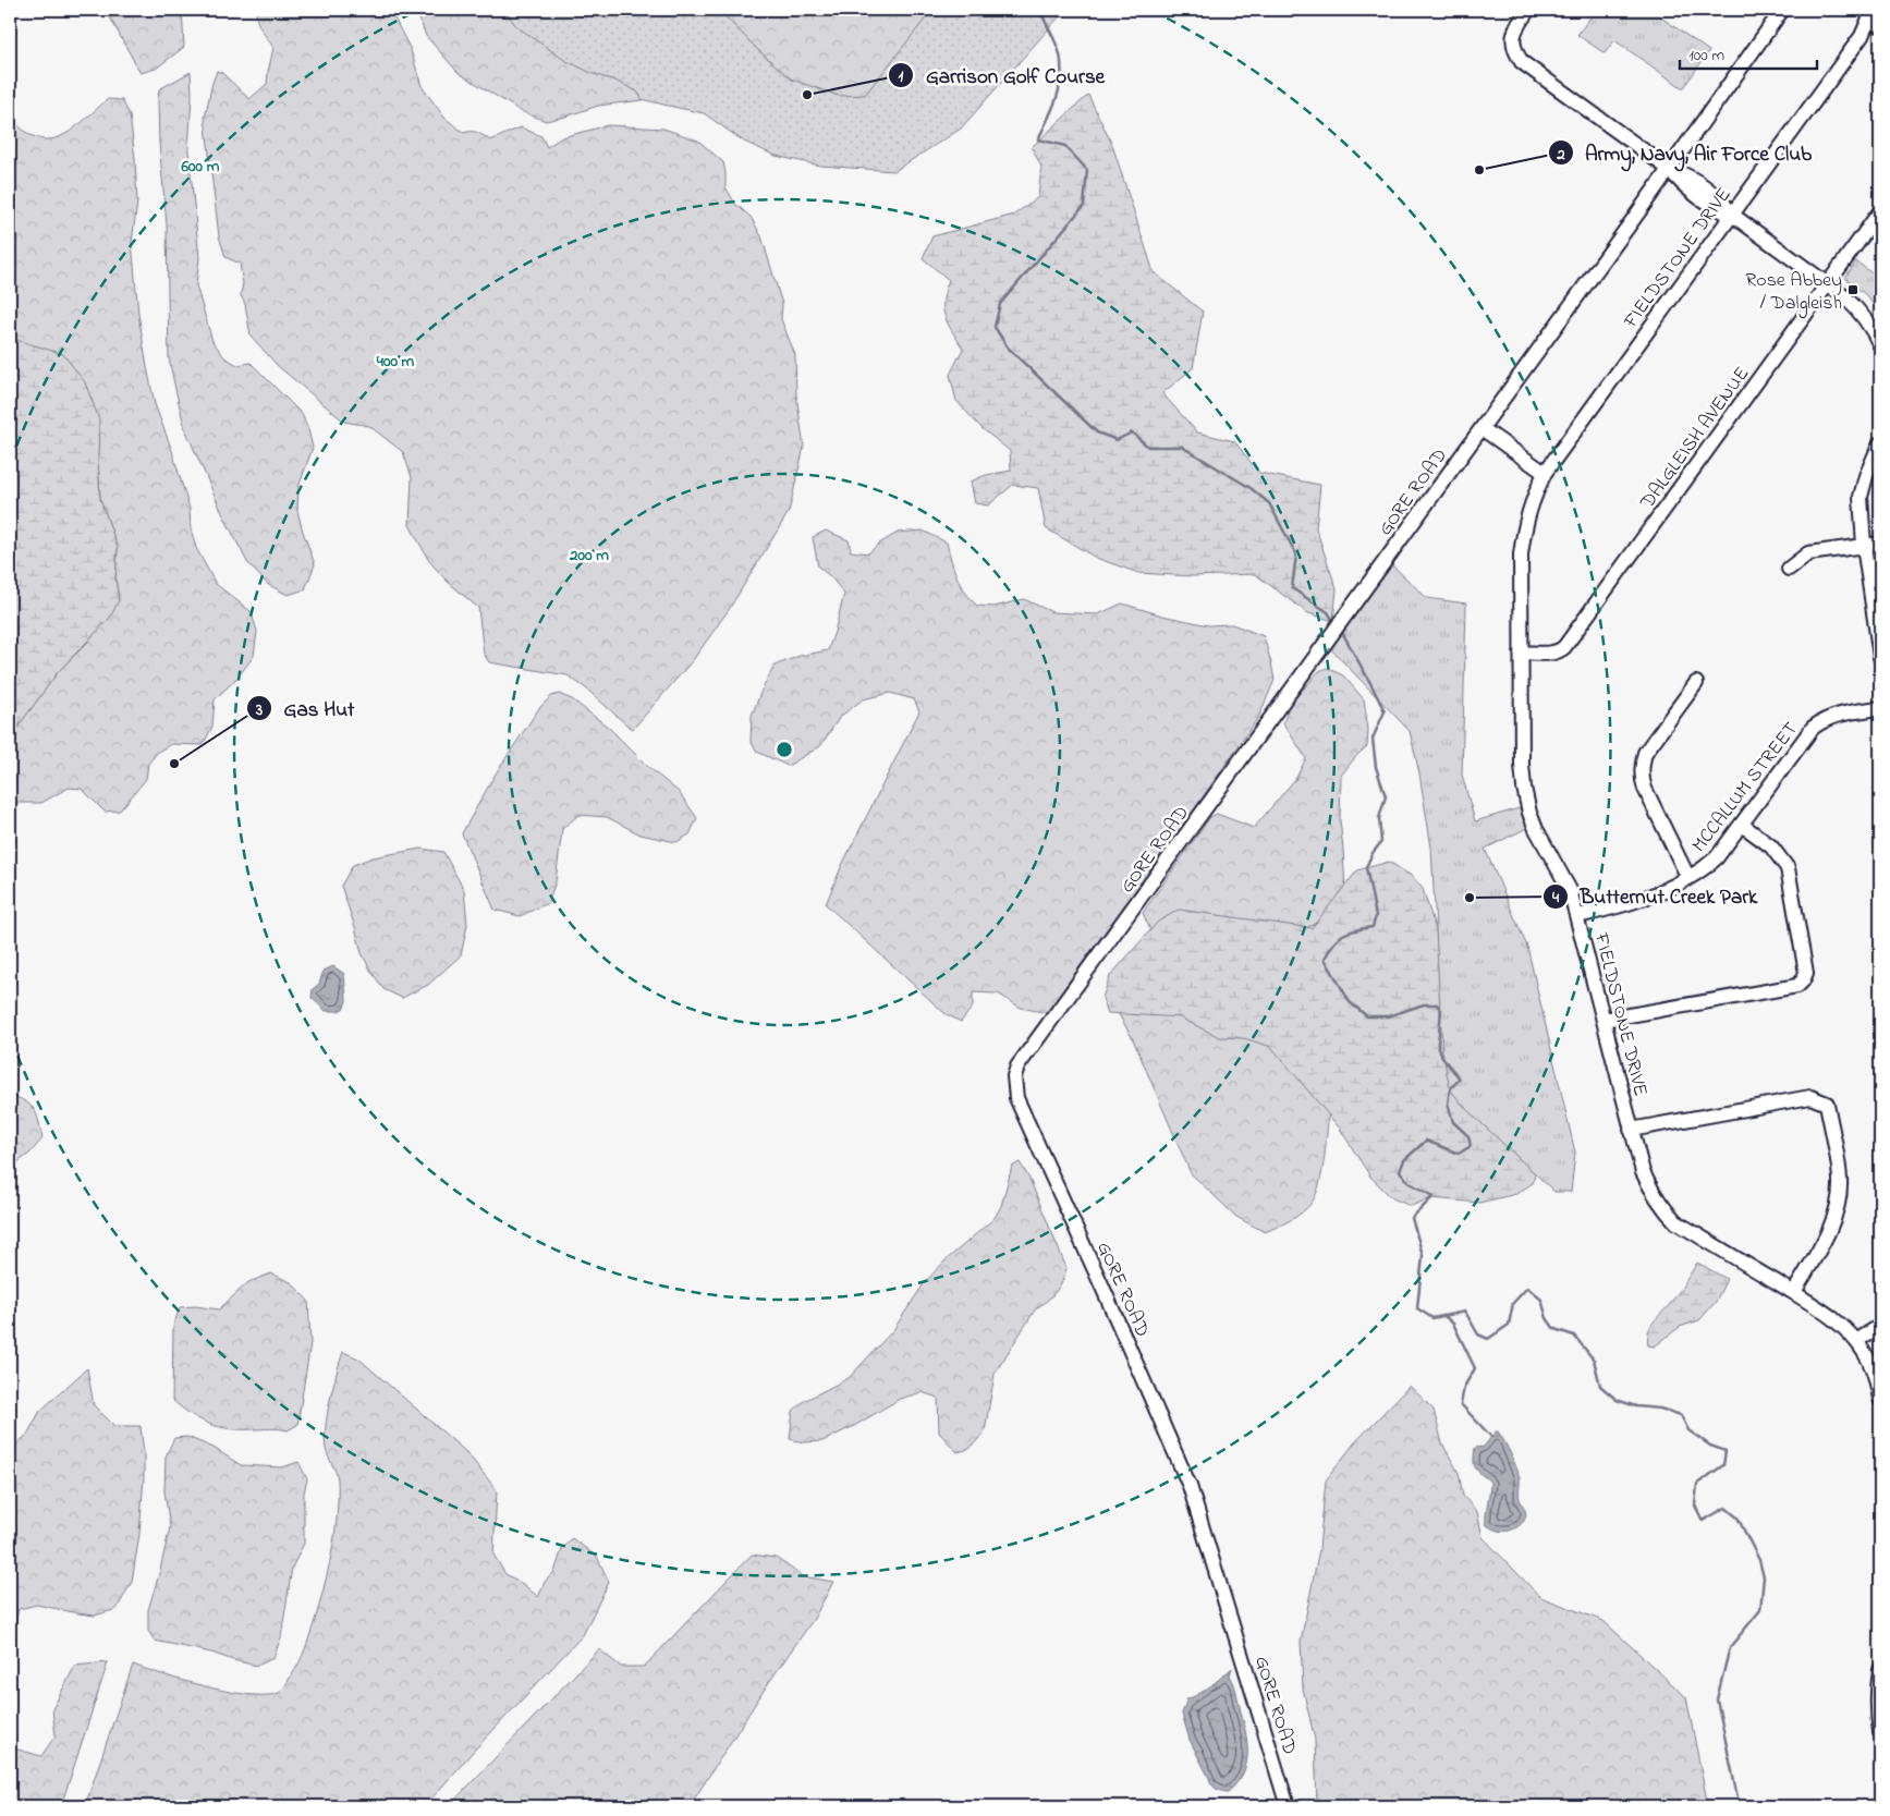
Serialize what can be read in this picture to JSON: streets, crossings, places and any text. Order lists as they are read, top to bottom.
{
  "streets": {
    "street": [
      "FIELDSTONE DRIVE",
      "DALGLEISH AVENUE",
      "GORE ROAD",
      "MCCALLUM STREET"
    ]
  },
  "crossings": [
    ["FIELDSTONE DRIVE", "DALGLEISH AVENUE"],
    ["FIELDSTONE DRIVE", "MCCALLUM STREET"]
  ],
  "places": {
    "other": [
      "Garrison Golf Course",
      "Army, Navy, Air Force Club",
      "Gas Hut",
      "Butternut Creek Park"
    ],
    "transit": ["Rose Abbey / Dalgleish"]
  },
  "scale_bar": "100 m",
  "rings": ["600 m", "400 m", "200 m"]
}
